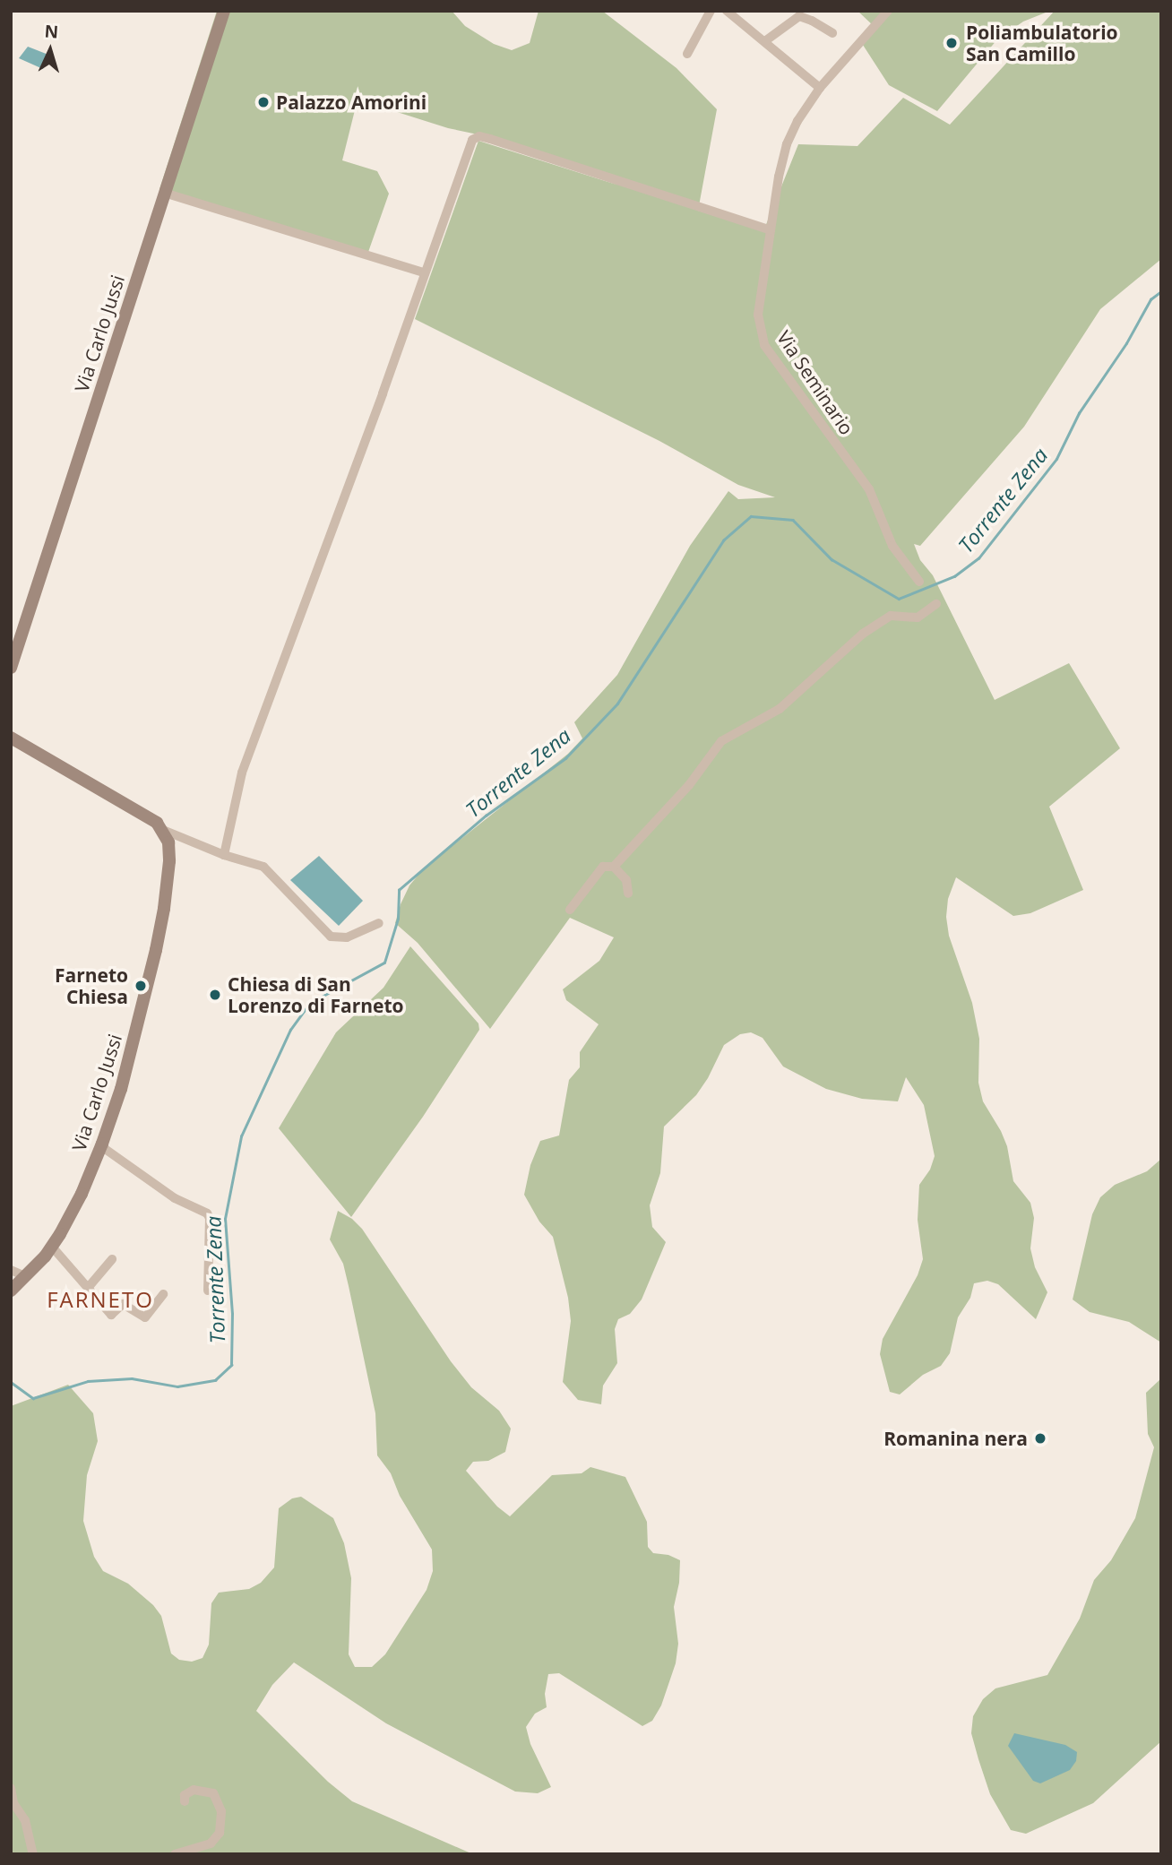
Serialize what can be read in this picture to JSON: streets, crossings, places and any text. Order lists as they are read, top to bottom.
{
  "streets": {
    "street": ["Via Carlo Jussi", "Via Seminario"]
  },
  "districts": ["FARNETO"],
  "water": ["Torrente Zena"],
  "places": [
    "Poliambulatorio San Camillo",
    "Palazzo Amorini",
    "Farneto Chiesa",
    "Chiesa di San Lorenzo di Farneto",
    "Romanina nera"
  ],
  "north": "top"
}
